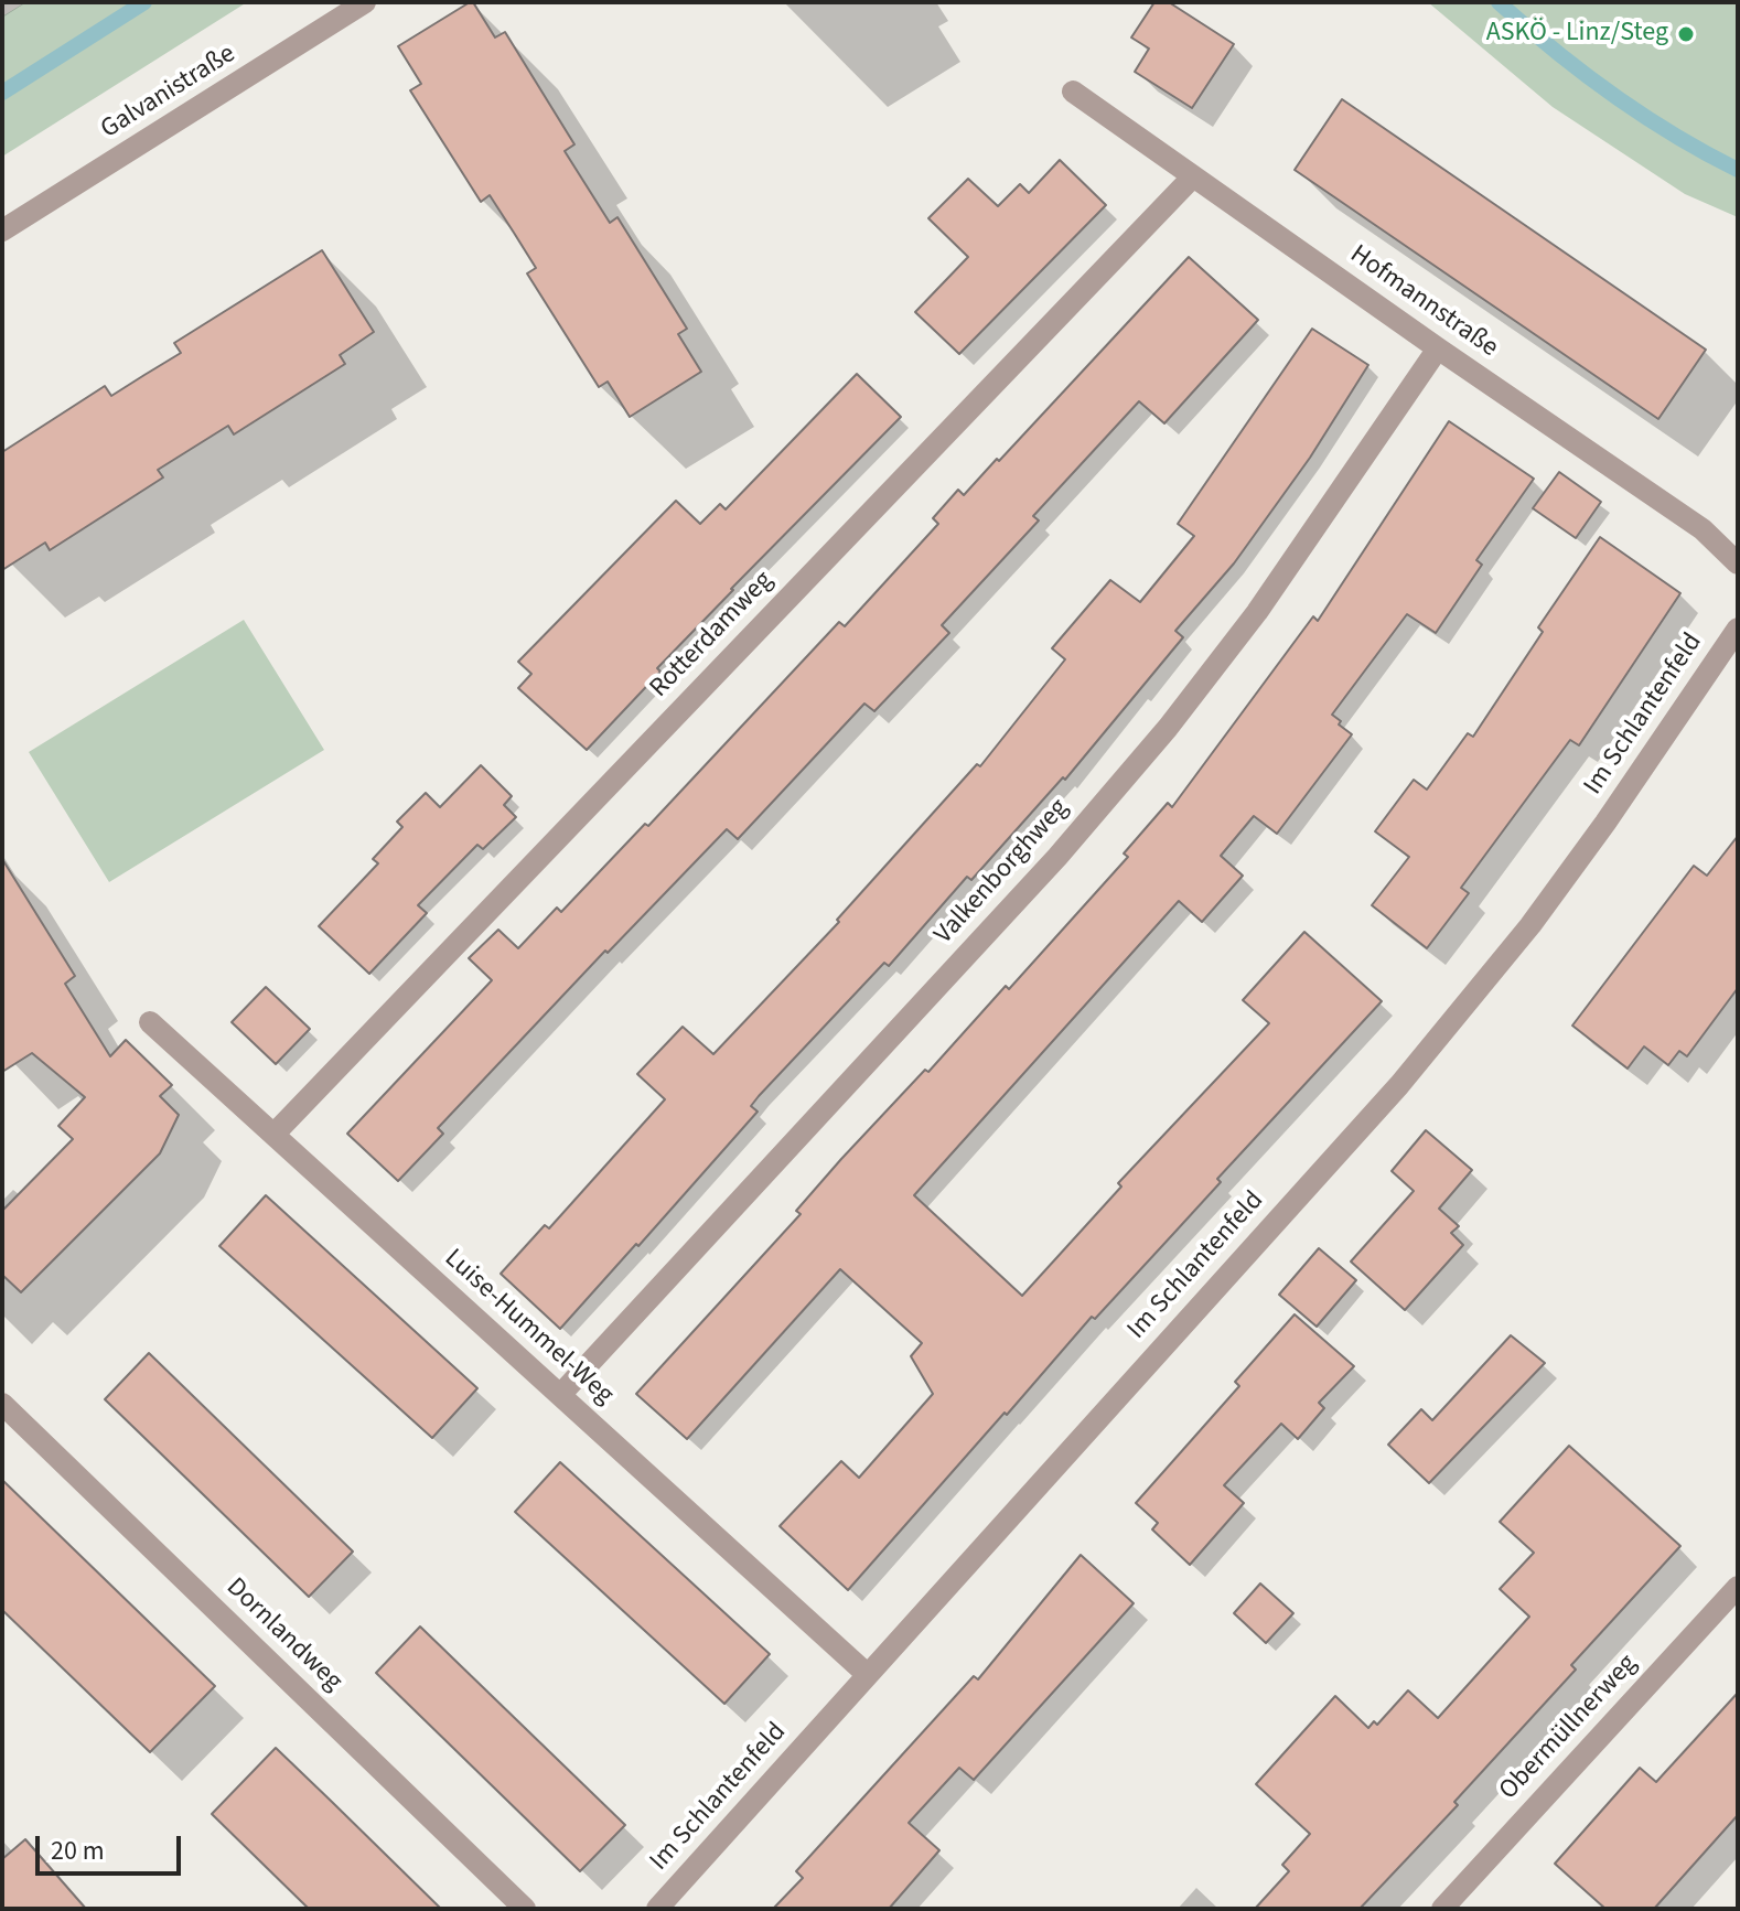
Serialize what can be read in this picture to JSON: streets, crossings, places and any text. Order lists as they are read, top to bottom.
{
  "streets": {
    "street": [
      "Galvanistraße",
      "Hofmannstraße",
      "Rotterdamweg",
      "Im Schlantenfeld",
      "Valkenborghweg",
      "Luise-Hummel-Weg",
      "Dornlandweg",
      "Obermüllnerweg"
    ]
  },
  "crossings": [
    ["Hofmannstraße", "Rotterdamweg"],
    ["Hofmannstraße", "Valkenborghweg"],
    ["Rotterdamweg", "Luise-Hummel-Weg"],
    ["Im Schlantenfeld", "Luise-Hummel-Weg"],
    ["Valkenborghweg", "Luise-Hummel-Weg"]
  ],
  "places": ["ASKÖ - Linz/Steg"],
  "scale_bar": "20 m"
}
